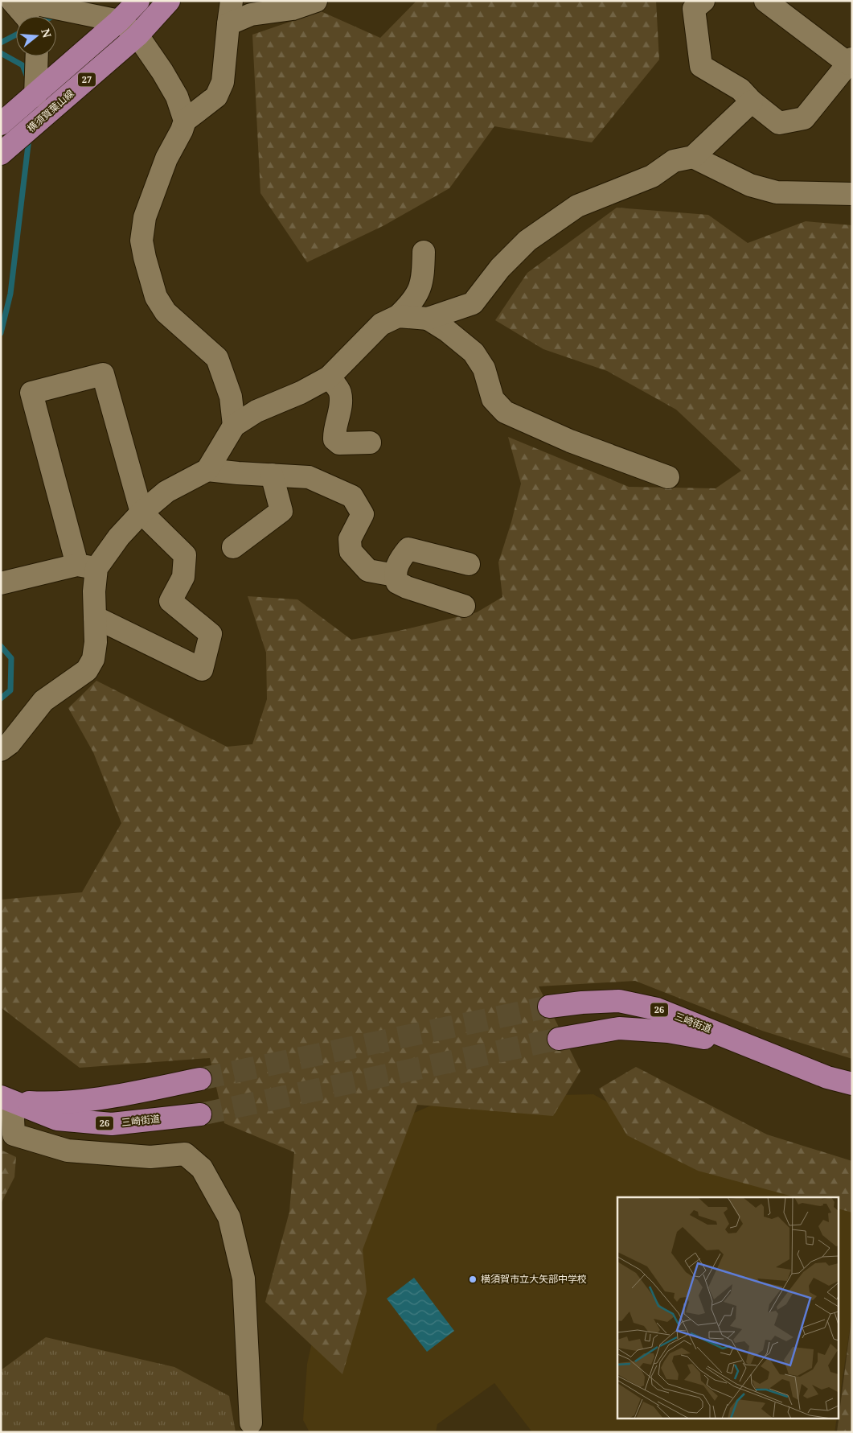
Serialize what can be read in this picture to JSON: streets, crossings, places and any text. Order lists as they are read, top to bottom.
{
  "streets": {
    "main road": [
      "27",
      "横須賀葉山線",
      "26",
      "三崎街道"
    ]
  },
  "places": ["横須賀市立大矢部中学校"],
  "north": "right"
}
